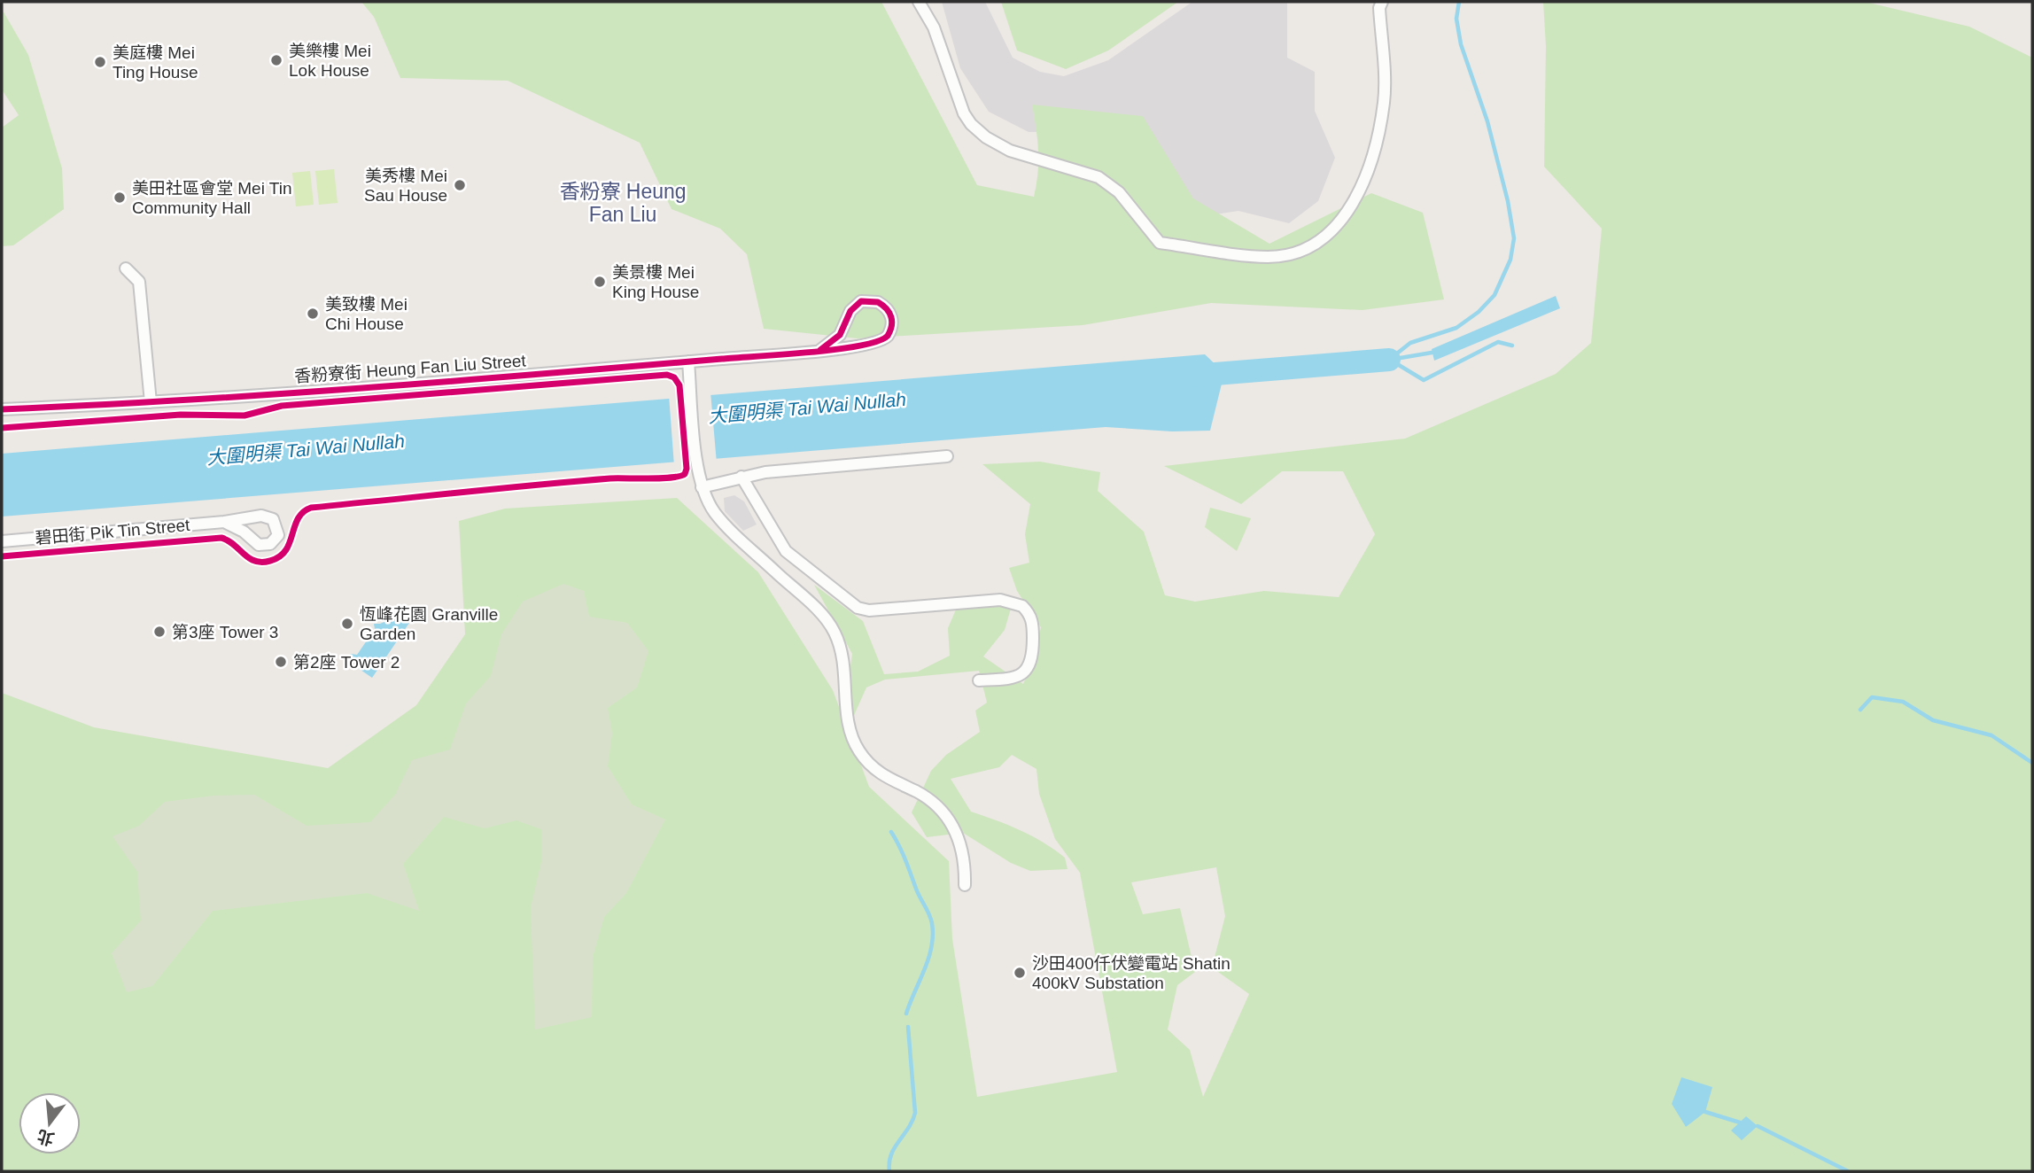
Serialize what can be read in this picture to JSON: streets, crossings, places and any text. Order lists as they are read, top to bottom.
{
  "streets": {
    "street": ["香粉寮街 Heung Fan Liu Street", "碧田街 Pik Tin Street"]
  },
  "districts": ["香粉寮 Heung Fan Liu"],
  "water": ["大圍明渠 Tai Wai Nullah"],
  "places": [
    "美樂樓 Mei Lok House",
    "美庭樓 Mei Ting House",
    "美秀樓 Mei Sau House",
    "美田社區會堂 Mei Tin Community Hall",
    "美景樓 Mei King House",
    "美致樓 Mei Chi House",
    "恆峰花園 Granville Garden",
    "第3座 Tower 3",
    "第2座 Tower 2",
    "沙田400仟伏變電站 Shatin 400kV Substation"
  ],
  "north": "bottom"
}
